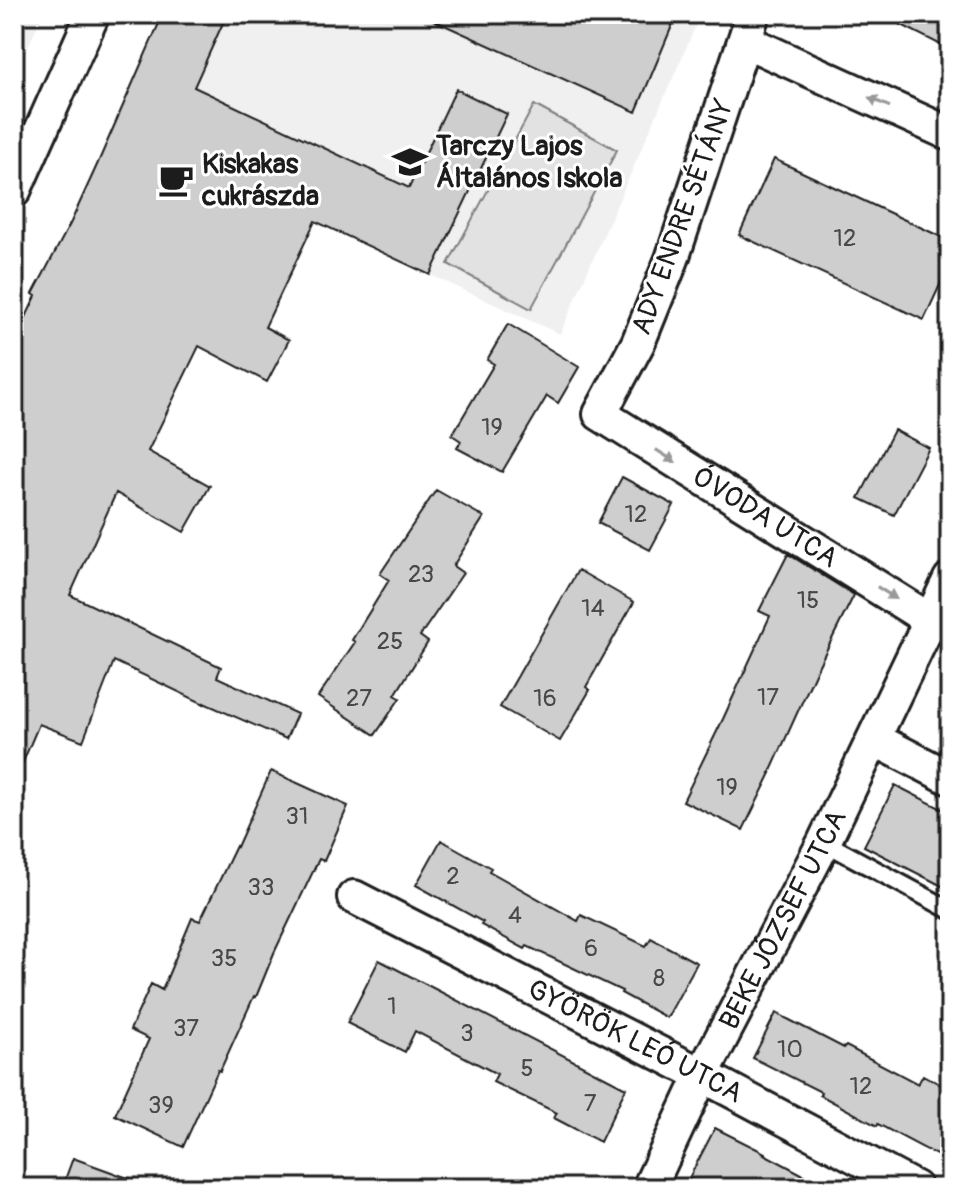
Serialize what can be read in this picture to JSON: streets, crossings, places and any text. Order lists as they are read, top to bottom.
{
  "streets": {
    "street": [
      "ADY ENDRE SÉTÁNY",
      "ÓVODA UTCA",
      "BEKE JÓZSEF UTCA",
      "GYÖRÖK LEÓ UTCA"
    ]
  },
  "crossings": [
    ["ADY ENDRE SÉTÁNY", "ÓVODA UTCA"],
    ["ÓVODA UTCA", "BEKE JÓZSEF UTCA"],
    ["BEKE JÓZSEF UTCA", "GYÖRÖK LEÓ UTCA"]
  ],
  "one_way": ["ÓVODA UTCA"],
  "places": {
    "school or university": ["Tarczy Lajos Általános Iskola"],
    "cafe": ["Kiskakas cukrászda"]
  },
  "house_numbers": [
    "12",
    "19",
    "12",
    "23",
    "15",
    "14",
    "25",
    "17",
    "27",
    "16",
    "19",
    "31",
    "2",
    "33",
    "4",
    "6",
    "35",
    "8",
    "1",
    "37",
    "3",
    "10",
    "5",
    "12",
    "7",
    "39"
  ]
}
